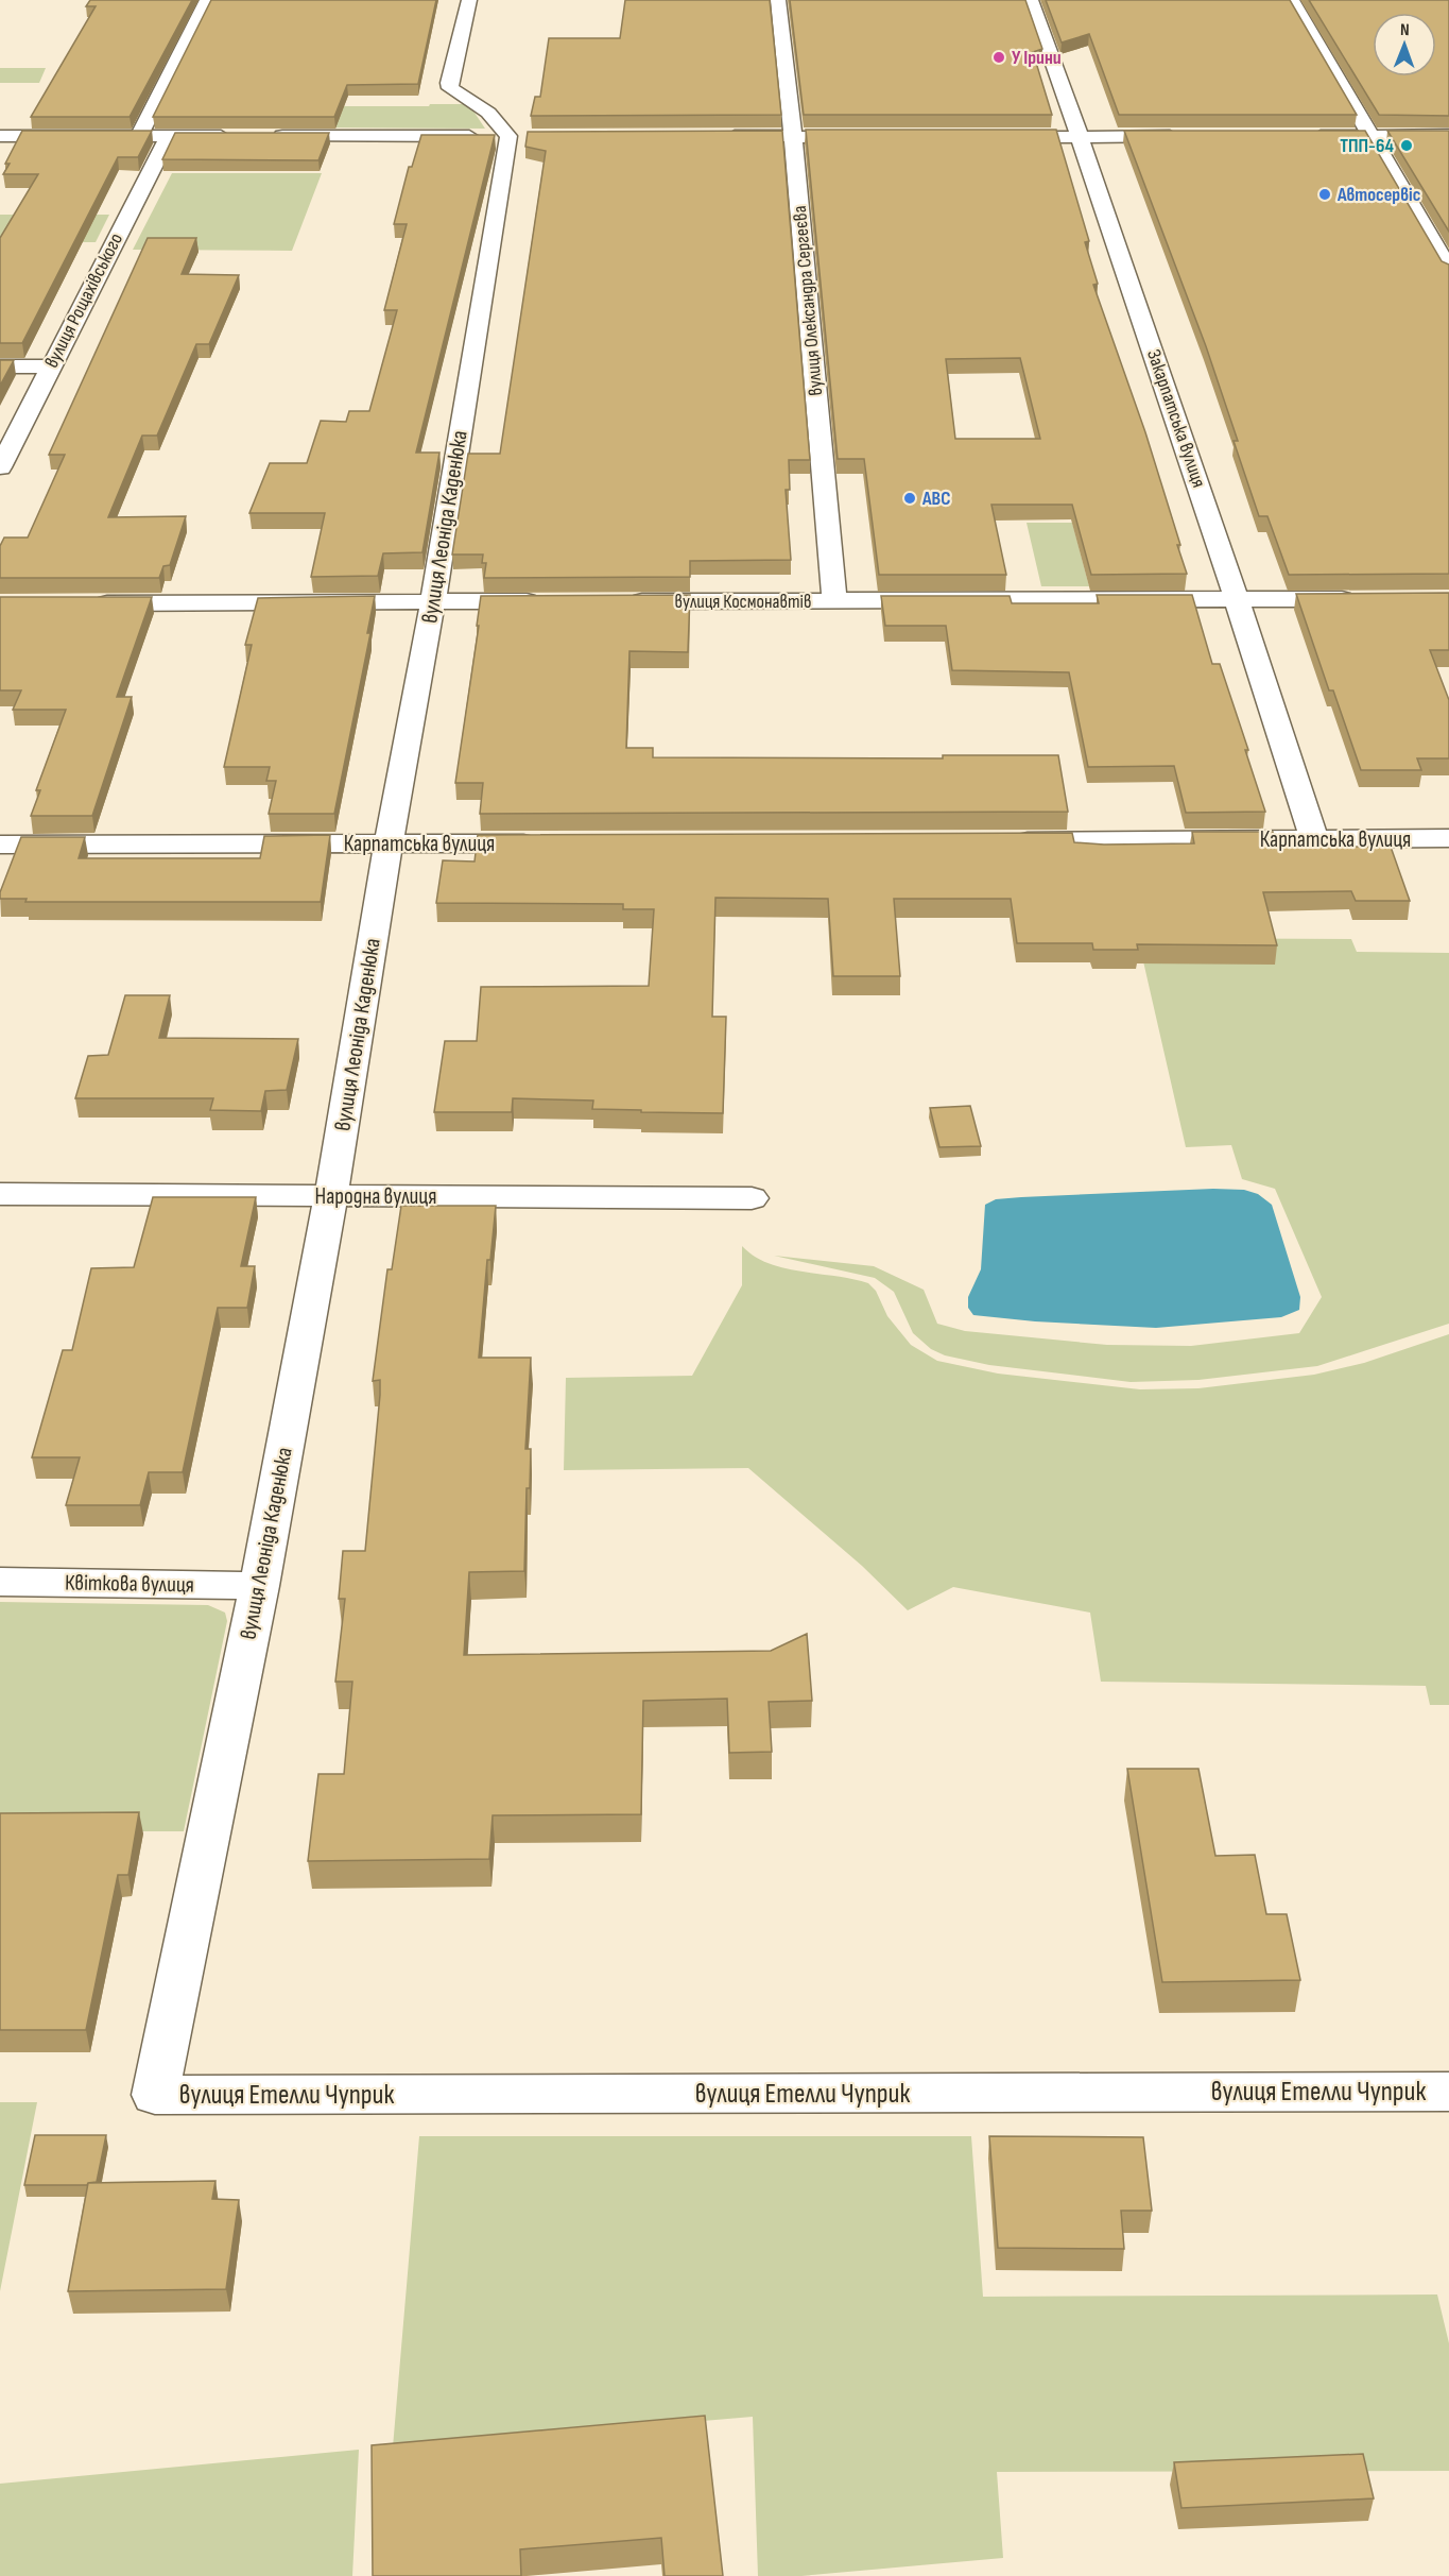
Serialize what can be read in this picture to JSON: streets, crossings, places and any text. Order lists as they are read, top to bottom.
{
  "streets": {
    "street": [
      "вулиця Рощахівського",
      "вулиця Олександра Сергеєва",
      "Закарпатська вулиця",
      "вулиця Леоніда Каденюка",
      "вулиця Космонавтів",
      "Карпатська вулиця",
      "Народна вулиця",
      "Квіткова вулиця",
      "вулиця Етелли Чуприк"
    ]
  },
  "crossings": [
    ["вулиця Олександра Сергеєва", "вулиця Космонавтів"],
    ["Закарпатська вулиця", "вулиця Космонавтів"],
    ["Закарпатська вулиця", "Карпатська вулиця"],
    ["вулиця Леоніда Каденюка", "Карпатська вулиця"],
    ["вулиця Леоніда Каденюка", "Народна вулиця"],
    ["вулиця Леоніда Каденюка", "Квіткова вулиця"],
    ["вулиця Леоніда Каденюка", "вулиця Етелли Чуприк"]
  ],
  "places": [
    "У Ірини",
    "ТПП-64",
    "Автосервіс",
    "ABC"
  ],
  "north": "top"
}
